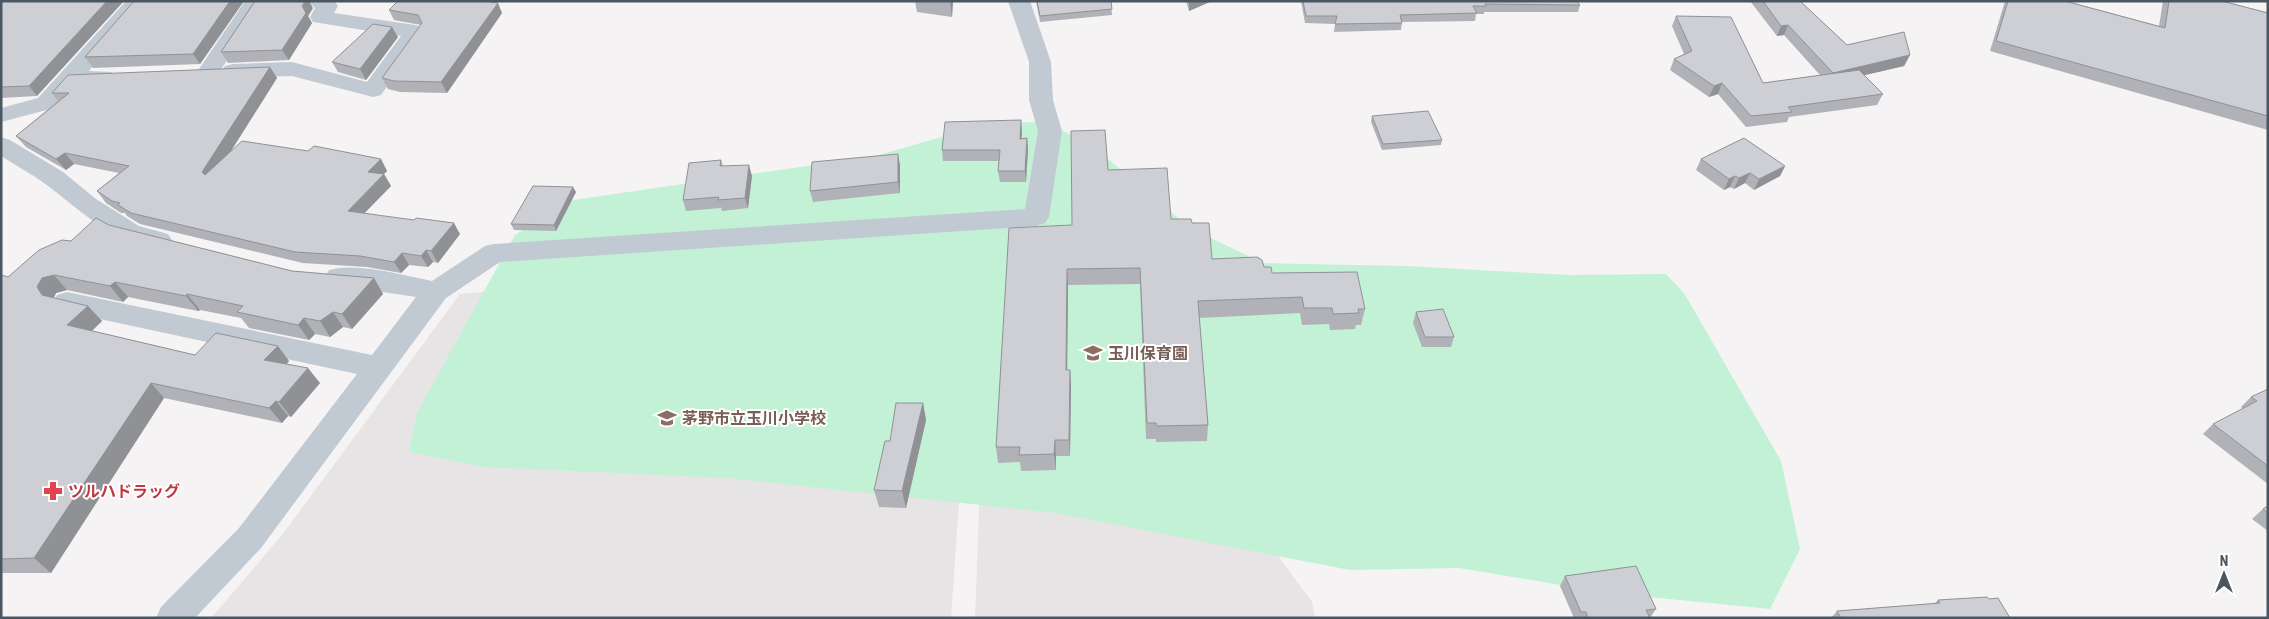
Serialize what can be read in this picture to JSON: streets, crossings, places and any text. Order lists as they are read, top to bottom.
{
  "places": {
    "school or university": ["玉川保育園", "茅野市立玉川小学校"],
    "pharmacy": ["ツルハドラッグ"]
  },
  "north": "top"
}
